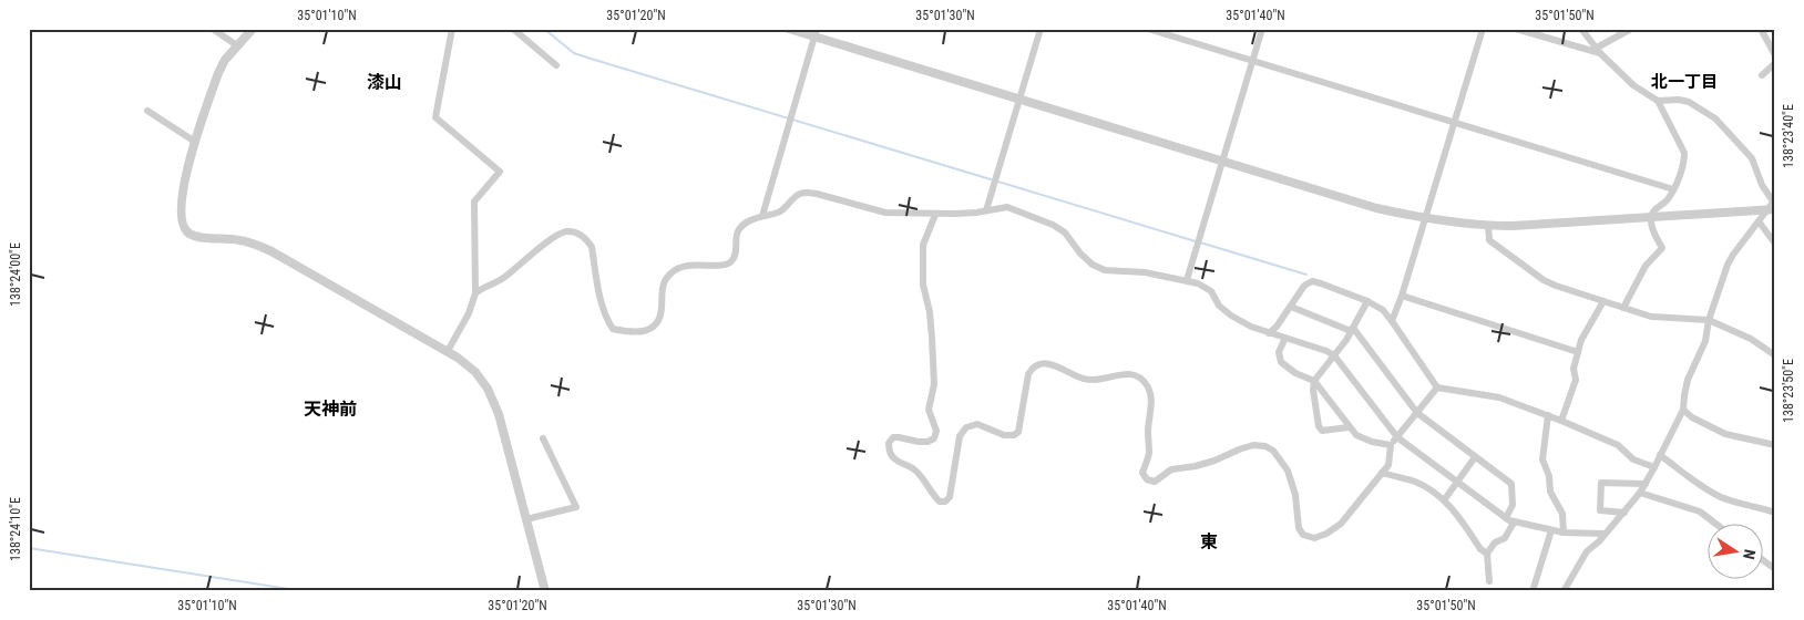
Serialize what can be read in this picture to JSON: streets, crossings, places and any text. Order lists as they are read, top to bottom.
{
  "districts": [
    "漆山",
    "北一丁目",
    "天神前",
    "東"
  ],
  "north": "right",
  "coordinates": [
    "35°01'10\"N",
    "35°01'20\"N",
    "35°01'30\"N",
    "35°01'40\"N",
    "35°01'50\"N",
    "138°23'40\"E",
    "138°24'00\"E",
    "138°23'50\"E",
    "138°24'10\"E"
  ]
}
